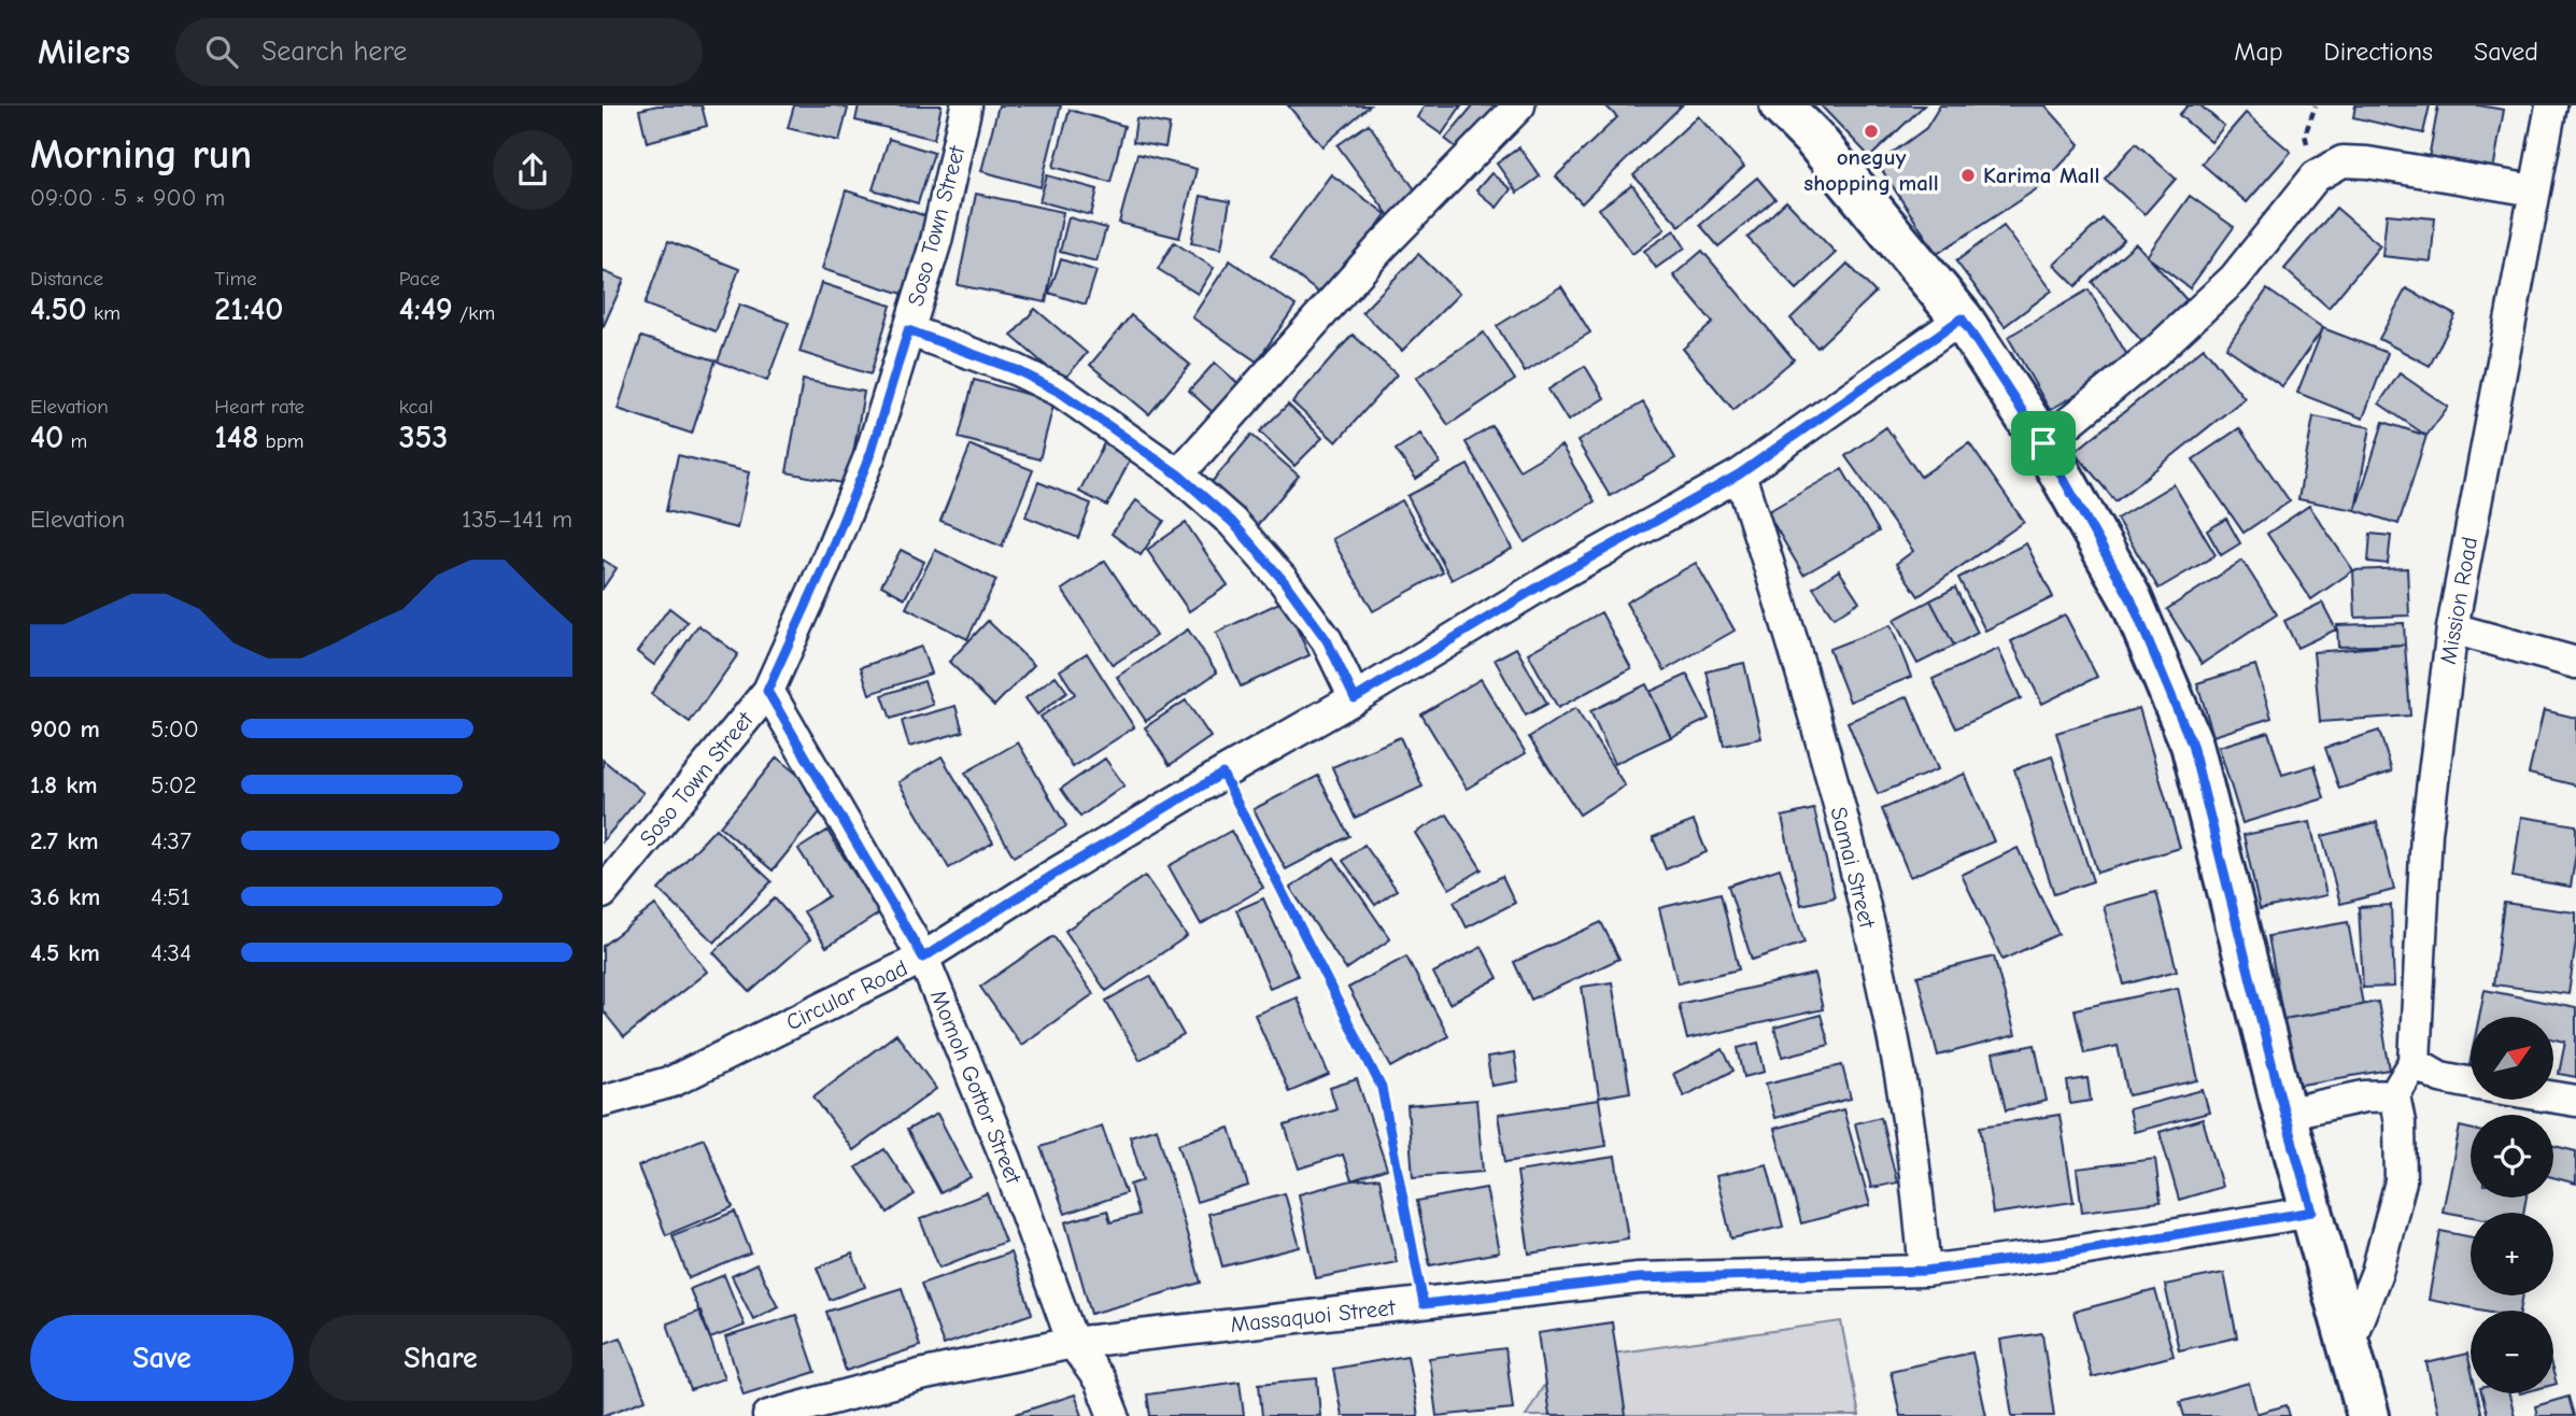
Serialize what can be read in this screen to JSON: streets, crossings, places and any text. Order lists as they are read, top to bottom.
{
  "streets": {
    "street": [
      "Soso Town Street",
      "Mission Road",
      "Samai Street",
      "Circular Road",
      "Momoh Gottor Street",
      "Massaquoi Street"
    ]
  },
  "crossings": [
    ["Soso Town Street", "Momoh Gottor Street"],
    ["Samai Street", "Circular Road"],
    ["Samai Street", "Massaquoi Street"],
    ["Circular Road", "Momoh Gottor Street"],
    ["Momoh Gottor Street", "Massaquoi Street"]
  ],
  "places": ["oneguy shopping mall", "Karima Mall"],
  "north": "top right",
  "page": {
    "header": "Milers",
    "search": "Search here",
    "nav": ["Map", "Directions", "Saved"],
    "heading": ["Morning run", "09:00 · 5 × 900 m"],
    "stats": [
      ["Distance", "4.50 km"],
      ["Time", "21:40"],
      ["Pace", "4:49 /km"],
      ["Elevation", "40 m"],
      ["Heart rate", "148 bpm"],
      ["kcal", "353"]
    ],
    "chart": ["Elevation", "135–141 m"],
    "list": [
      {
        "name": "900 m",
        "note": "5:00"
      },
      {
        "name": "1.8 km",
        "note": "5:02"
      },
      {
        "name": "2.7 km",
        "note": "4:37"
      },
      {
        "name": "3.6 km",
        "note": "4:51"
      },
      {
        "name": "4.5 km",
        "note": "4:34"
      }
    ],
    "map_buttons": ["+", "−"],
    "buttons": ["Save", "Share"]
  }
}
